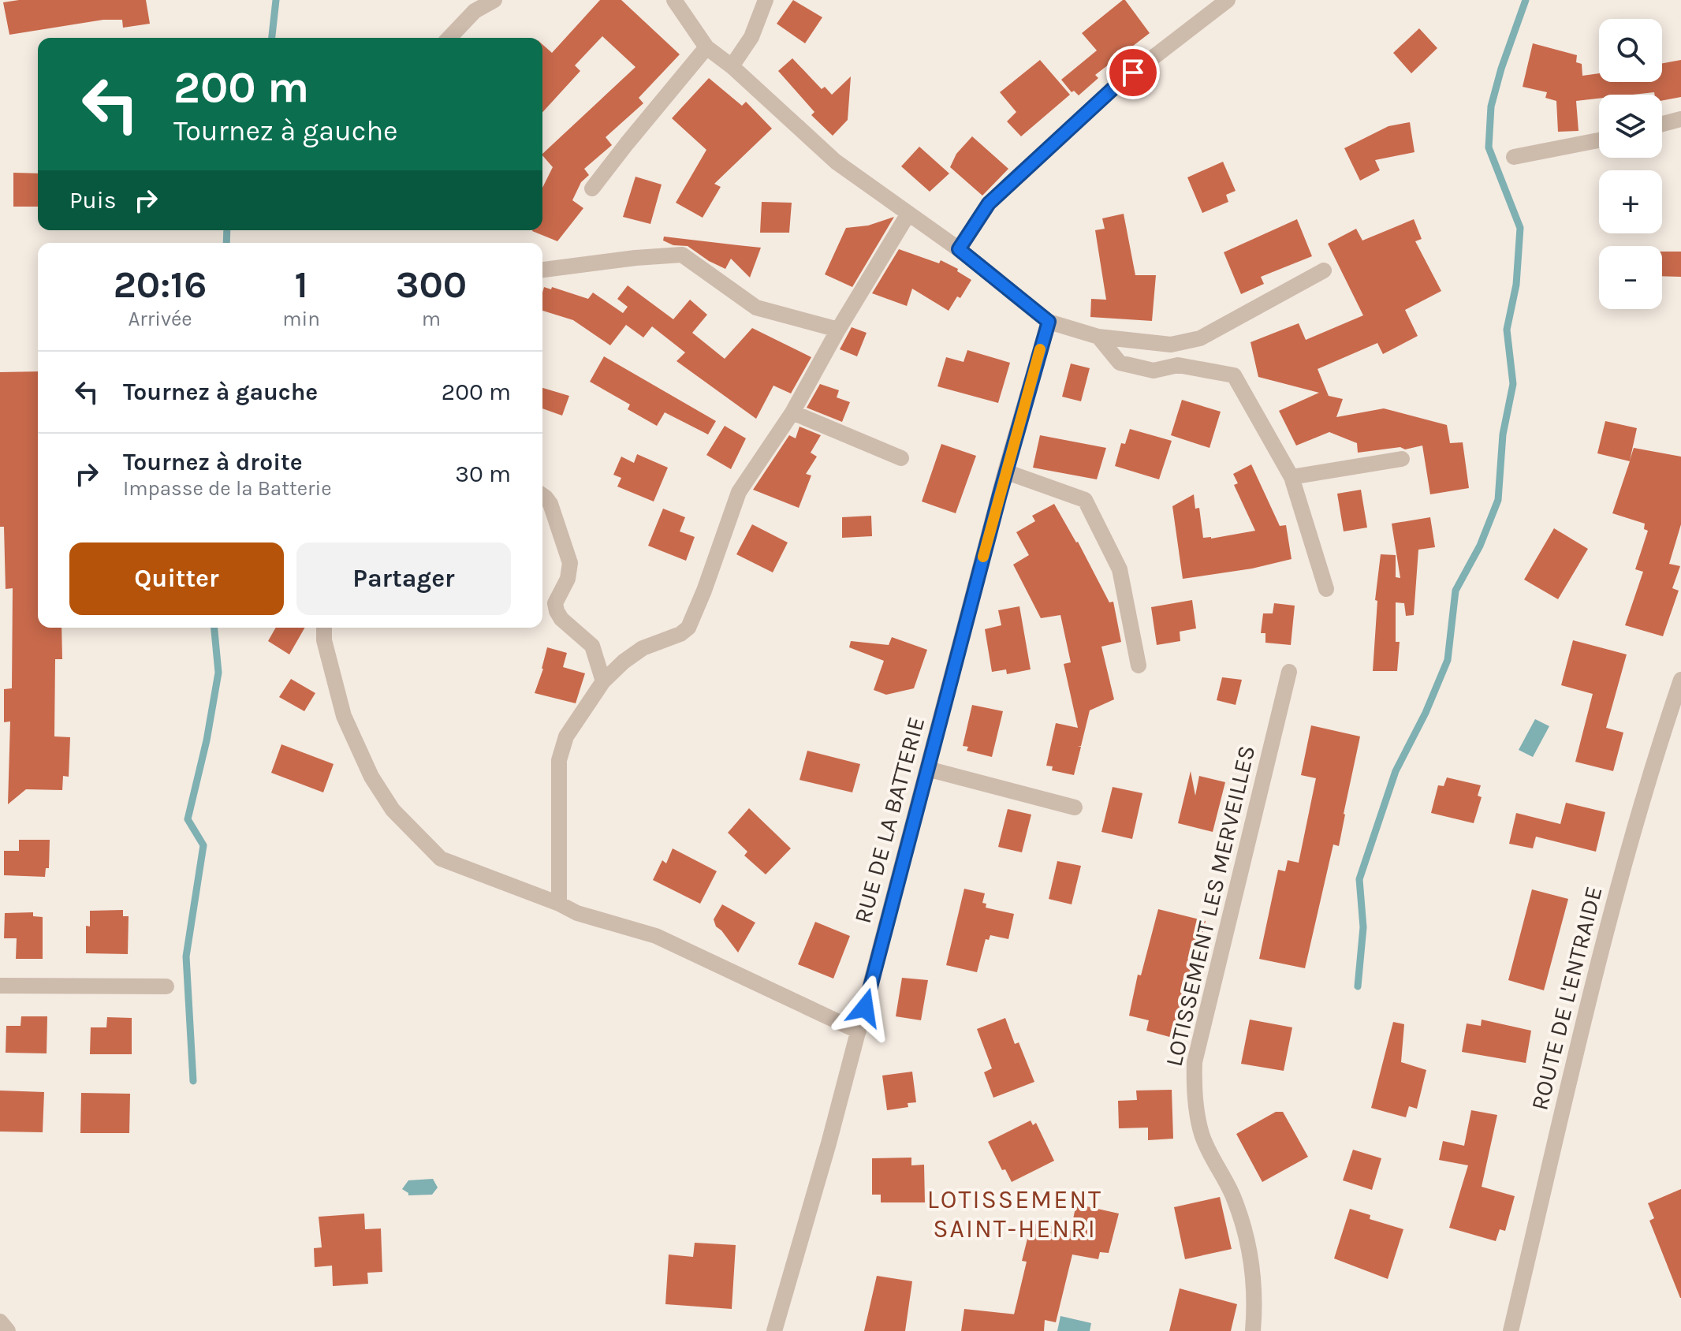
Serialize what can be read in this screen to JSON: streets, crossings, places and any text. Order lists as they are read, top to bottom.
{
  "streets": {
    "street": ["RUE DE LA BATTERIE", "LOTISSEMENT LES MERVEILLES", "ROUTE DE L'ENTRAIDE"]
  },
  "districts": ["LOTISSEMENT SAINT-HENRI"],
  "page": {
    "map_buttons": ["+", "−"],
    "turn": ["200 m", "Tournez à gauche"],
    "then": "Puis",
    "eta": [
      "20:16",
      "Arrivée",
      "1",
      "min",
      "300",
      "m"
    ],
    "list": [
      {
        "name": "Tournez à gauche",
        "value": "200 m"
      },
      {
        "name": "Tournez à droite",
        "note": "Impasse de la Batterie",
        "value": "30 m"
      }
    ],
    "buttons": ["Quitter", "Partager"]
  }
}
